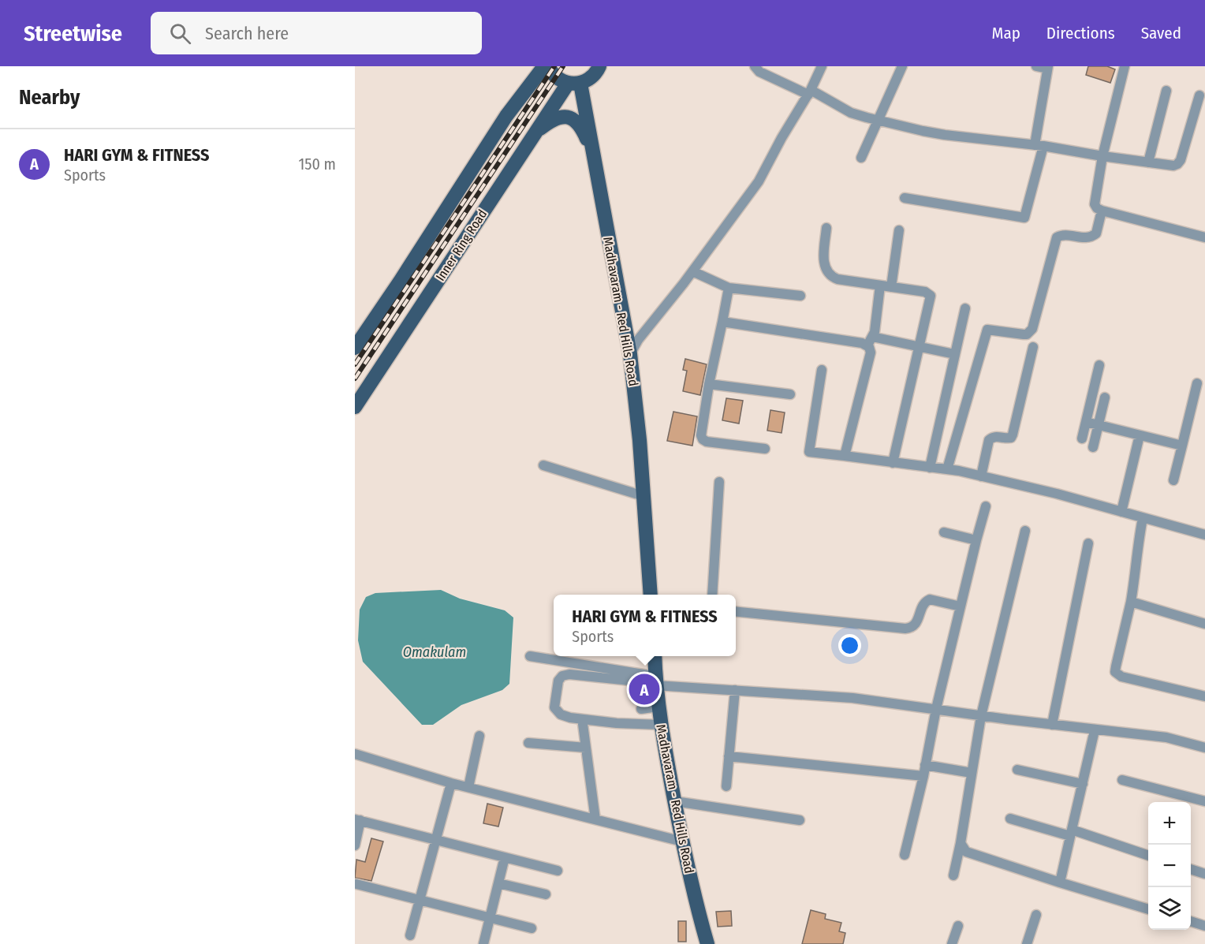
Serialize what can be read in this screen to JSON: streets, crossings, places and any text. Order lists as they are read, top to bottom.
{
  "streets": {
    "main road": ["Inner Ring Road", "Madhavaram - Red Hills Road"]
  },
  "crossings": [
    ["Inner Ring Road", "Madhavaram - Red Hills Road"]
  ],
  "water": ["Omakulam"],
  "page": {
    "header": "Streetwise",
    "search": "Search here",
    "nav": ["Map", "Directions", "Saved"],
    "heading": "Nearby",
    "list": [
      {
        "mark": "A",
        "name": "HARI GYM & FITNESS",
        "note": "Sports",
        "value": "150 m"
      }
    ],
    "popup": ["HARI GYM & FITNESS", "Sports"],
    "pins": "A",
    "map_buttons": ["+", "−"]
  }
}
